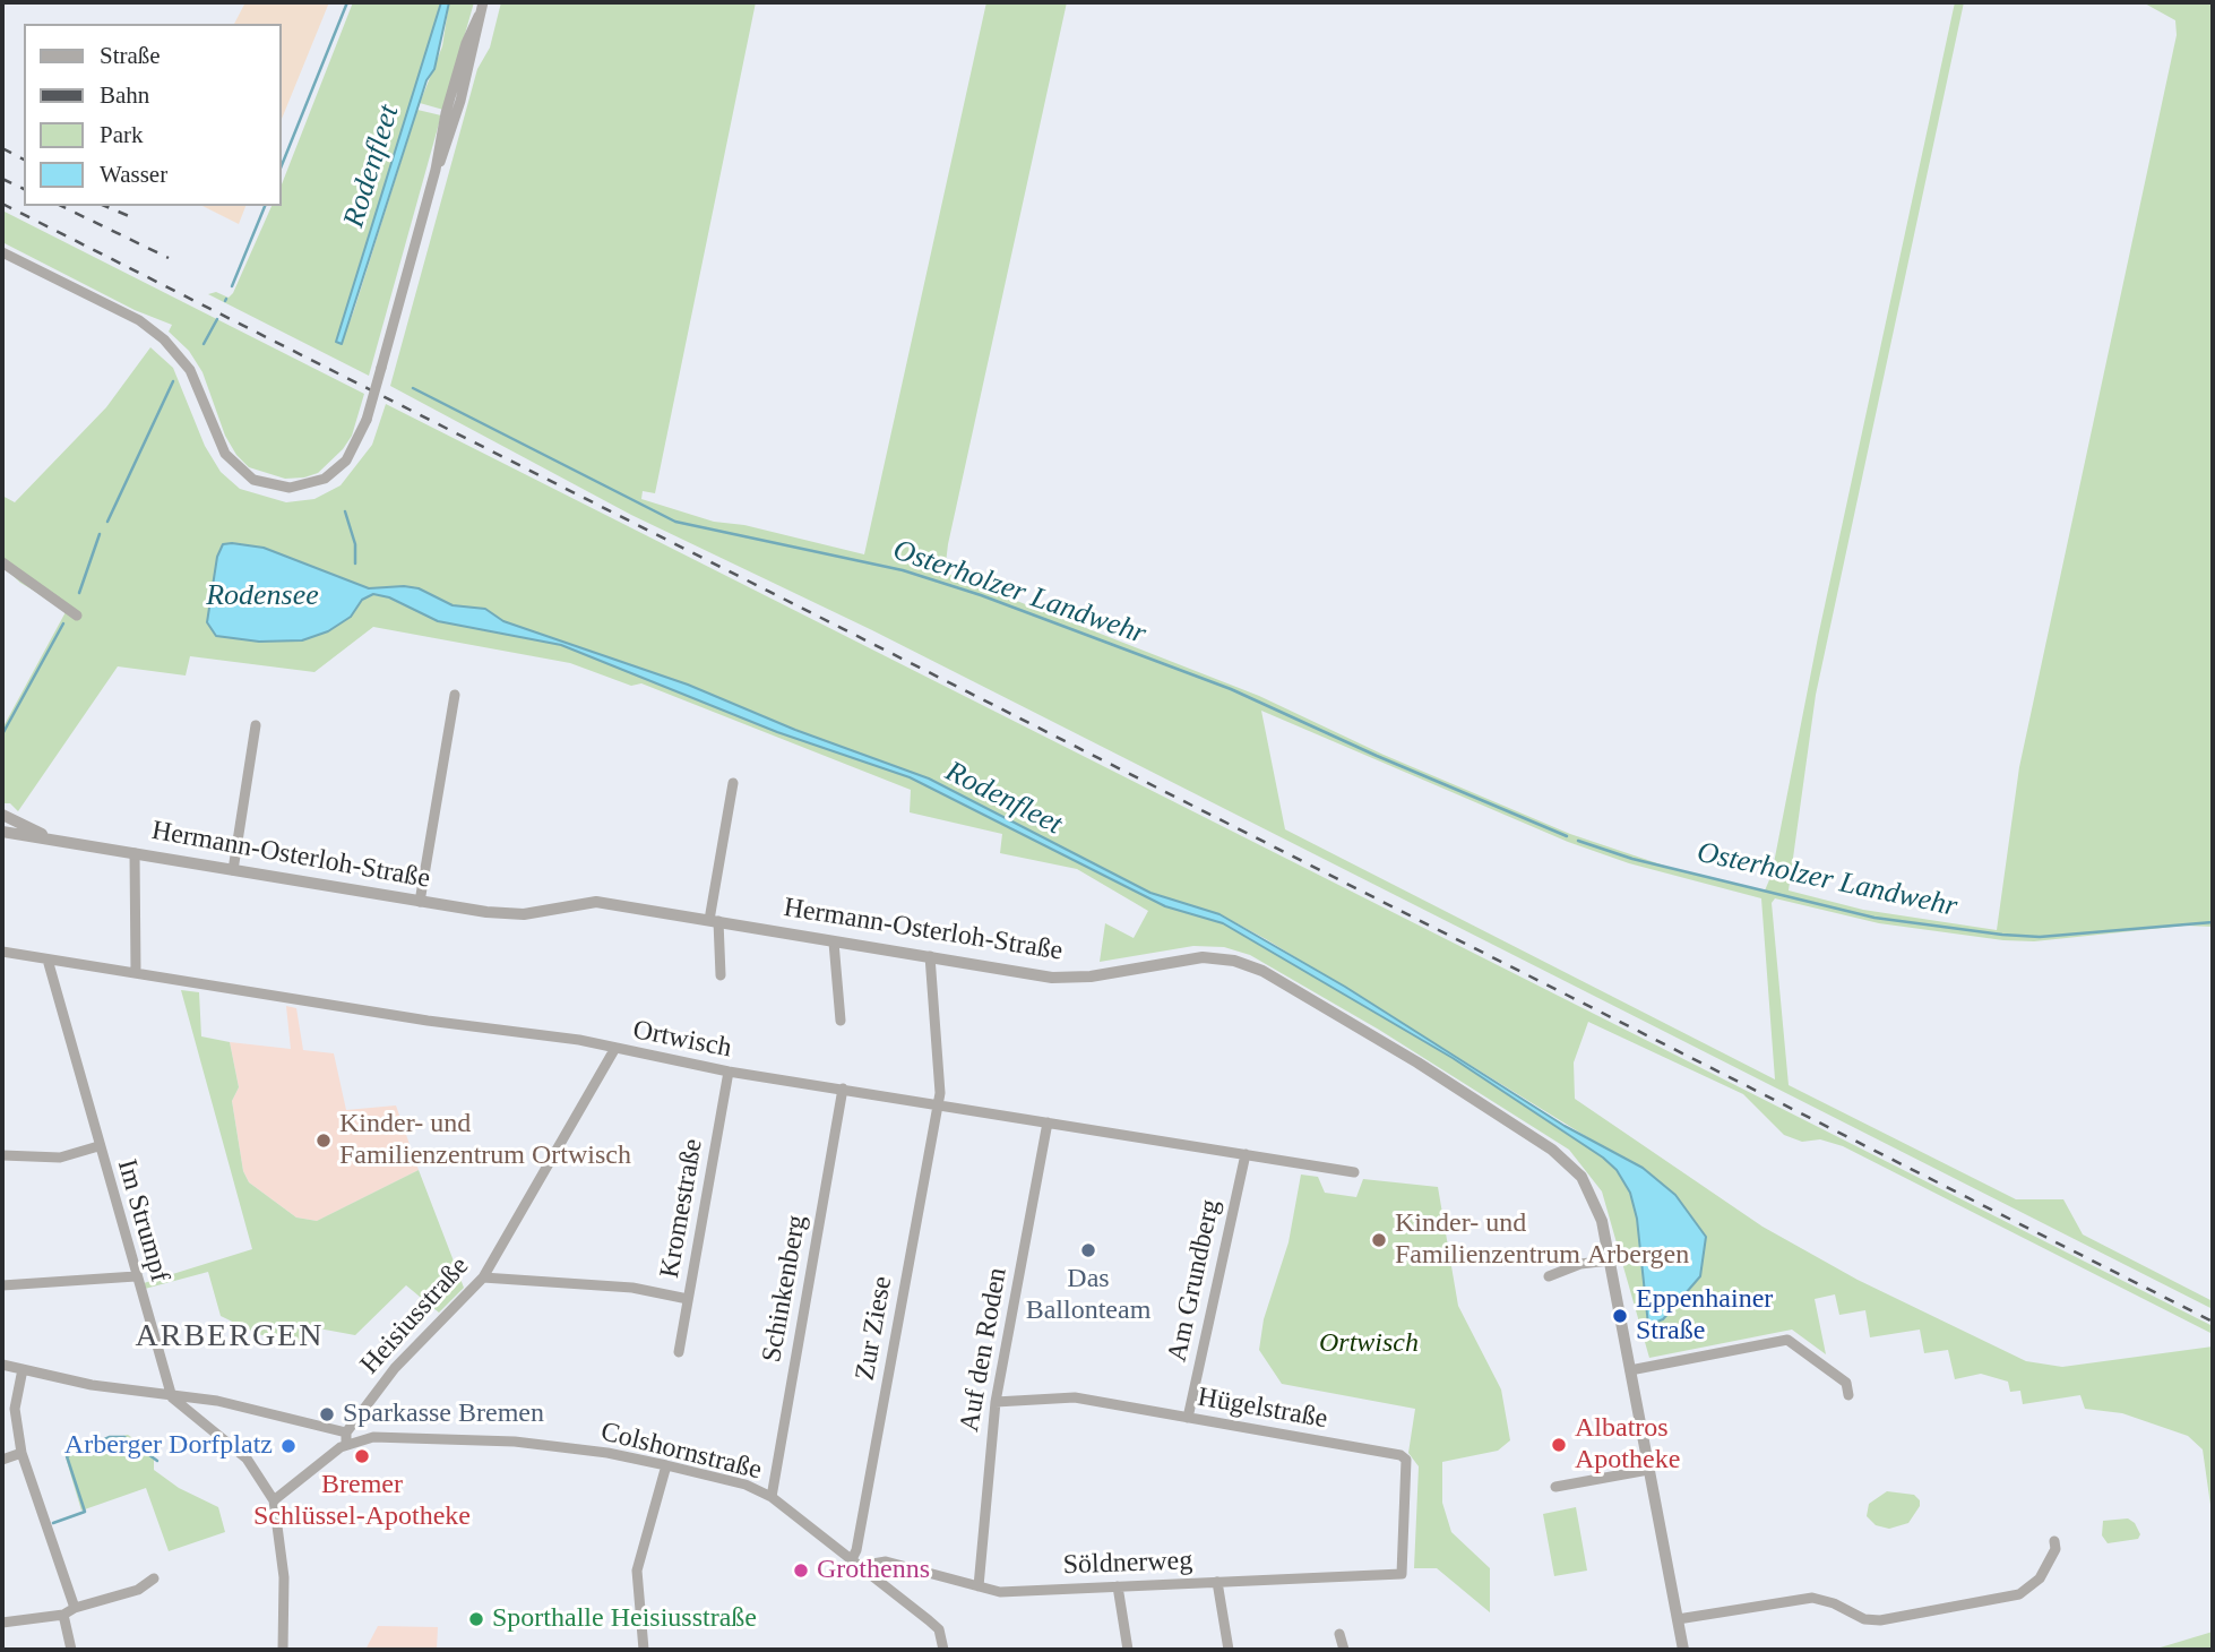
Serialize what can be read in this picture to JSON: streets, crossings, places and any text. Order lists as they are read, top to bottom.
{
  "streets": {
    "street": [
      "Hermann-Osterloh-Straße",
      "Ortwisch",
      "Kromestraße",
      "Im Strumpf",
      "Am Grundberg",
      "Schinkenberg",
      "Heisiusstraße",
      "Zur Ziese",
      "Auf den Roden",
      "Hügelstraße",
      "Colshornstraße",
      "Söldnerweg"
    ]
  },
  "crossings": [
    ["Hermann-Osterloh-Straße", "Zur Ziese"],
    ["Ortwisch", "Kromestraße"],
    ["Ortwisch", "Im Strumpf"],
    ["Ortwisch", "Am Grundberg"],
    ["Ortwisch", "Schinkenberg"],
    ["Ortwisch", "Heisiusstraße"],
    ["Ortwisch", "Zur Ziese"],
    ["Ortwisch", "Auf den Roden"],
    ["Im Strumpf", "Colshornstraße"],
    ["Am Grundberg", "Hügelstraße"],
    ["Schinkenberg", "Colshornstraße"],
    ["Heisiusstraße", "Colshornstraße"],
    ["Zur Ziese", "Colshornstraße"],
    ["Zur Ziese", "Söldnerweg"],
    ["Auf den Roden", "Hügelstraße"],
    ["Auf den Roden", "Söldnerweg"],
    ["Hügelstraße", "Söldnerweg"],
    ["Colshornstraße", "Söldnerweg"]
  ],
  "districts": ["ARBERGEN"],
  "water": ["Rodenfleet", "Osterholzer Landwehr", "Rodensee"],
  "parks": ["Ortwisch"],
  "places": [
    "Kinder- und Familienzentrum Ortwisch",
    "Kinder- und Familienzentrum Arbergen",
    "Das Ballonteam",
    "Eppenhainer Straße",
    "Sparkasse Bremen",
    "Albatros Apotheke",
    "Arberger Dorfplatz",
    "Bremer Schlüssel-Apotheke",
    "Grothenns",
    "Sporthalle Heisiusstraße"
  ],
  "legend": [
    "Straße",
    "Bahn",
    "Park",
    "Wasser"
  ]
}
